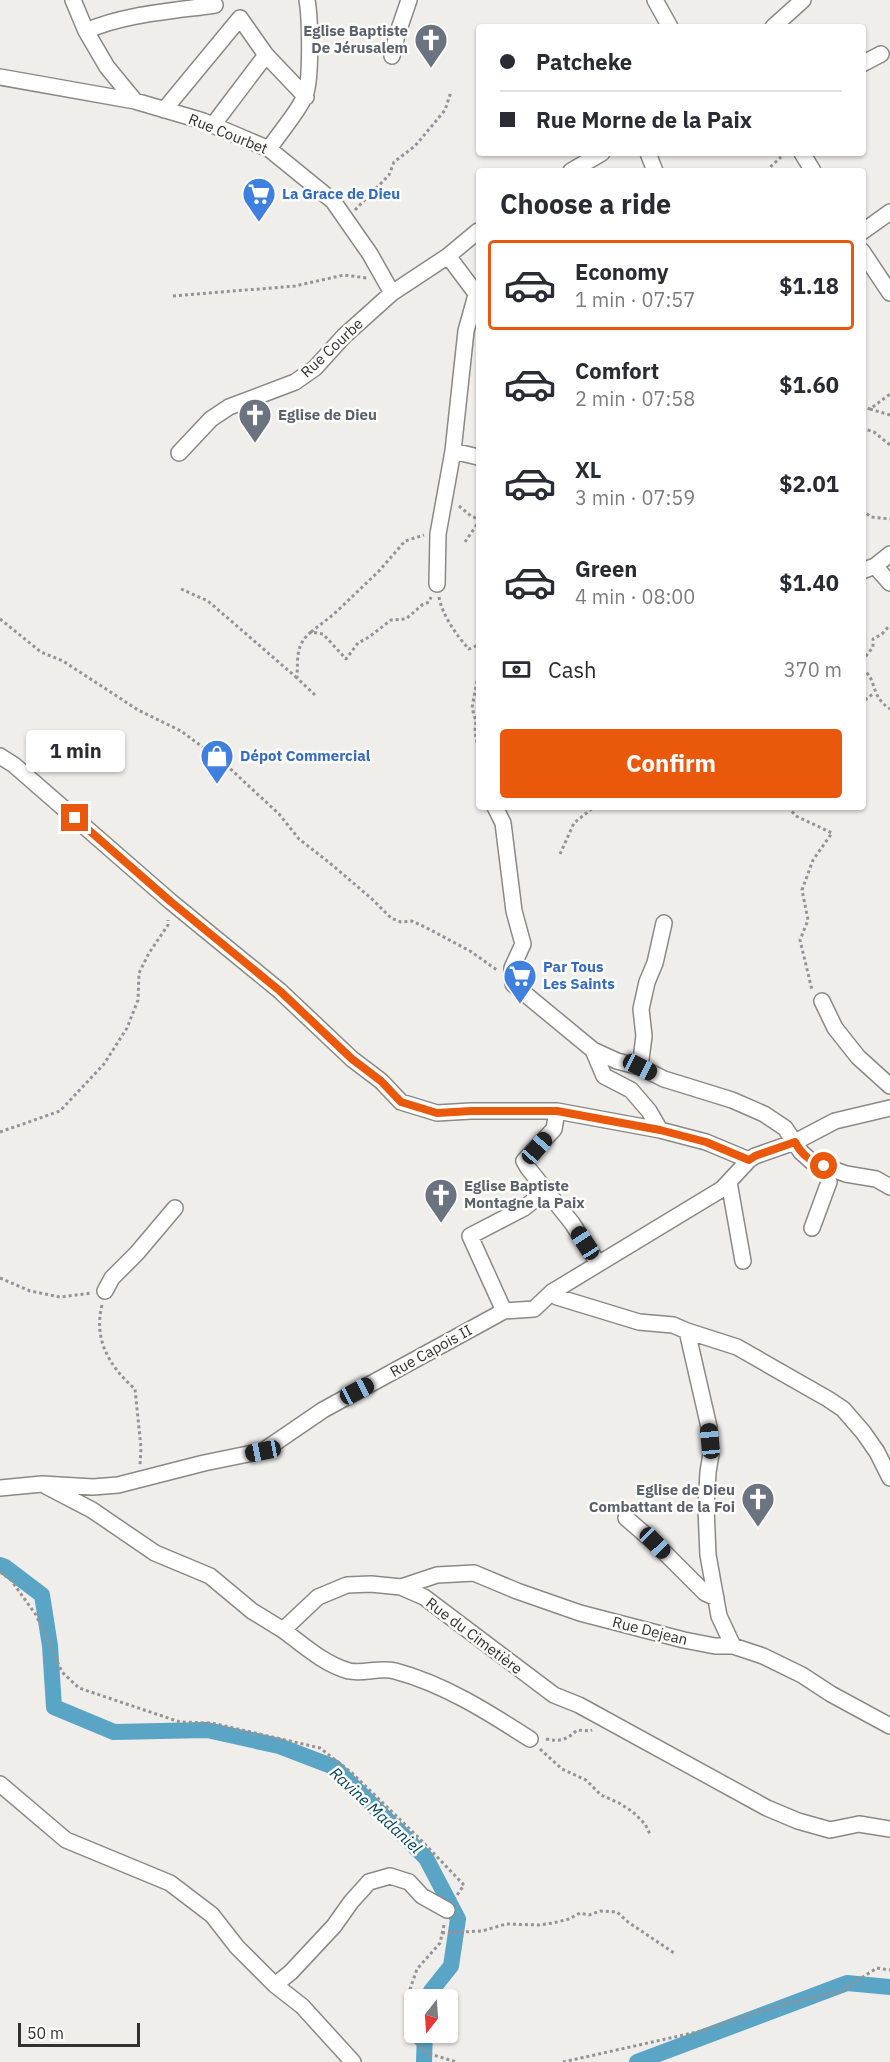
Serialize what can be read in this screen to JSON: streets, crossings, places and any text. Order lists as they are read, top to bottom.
{
  "streets": {
    "street": [
      "Rue Courbet",
      "Rue Courbe",
      "Rue Capois II",
      "Rue Dejean",
      "Rue du Cimetière"
    ]
  },
  "crossings": [
    ["Rue Courbet", "Rue Courbe"],
    ["Rue Dejean", "Rue du Cimetière"]
  ],
  "water": ["Ravine Madaniel"],
  "places": {
    "church": [
      "Eglise Baptiste De Jérusalem",
      "Eglise de Dieu",
      "Eglise Baptiste Montagne la Paix",
      "Eglise de Dieu Combattant de la Foi"
    ],
    "supermarket": ["La Grace de Dieu", "Par Tous Les Saints"],
    "shop": ["Dépot Commercial"]
  },
  "scale_bar": "50 m",
  "north": "bottom",
  "page": {
    "banner": ["Patcheke", "Rue Morne de la Paix"],
    "heading": "Choose a ride",
    "list": [
      {
        "name": "Economy",
        "note": "1 min · 07:57",
        "value": "$1.18"
      },
      {
        "name": "Comfort",
        "note": "2 min · 07:58",
        "value": "$1.60"
      },
      {
        "name": "XL",
        "note": "3 min · 07:59",
        "value": "$2.01"
      },
      {
        "name": "Green",
        "note": "4 min · 08:00",
        "value": "$1.40"
      }
    ],
    "pay": ["Cash", "370 m"],
    "buttons": "Confirm",
    "bubble": "1 min",
    "scale": "50 m"
  }
}
